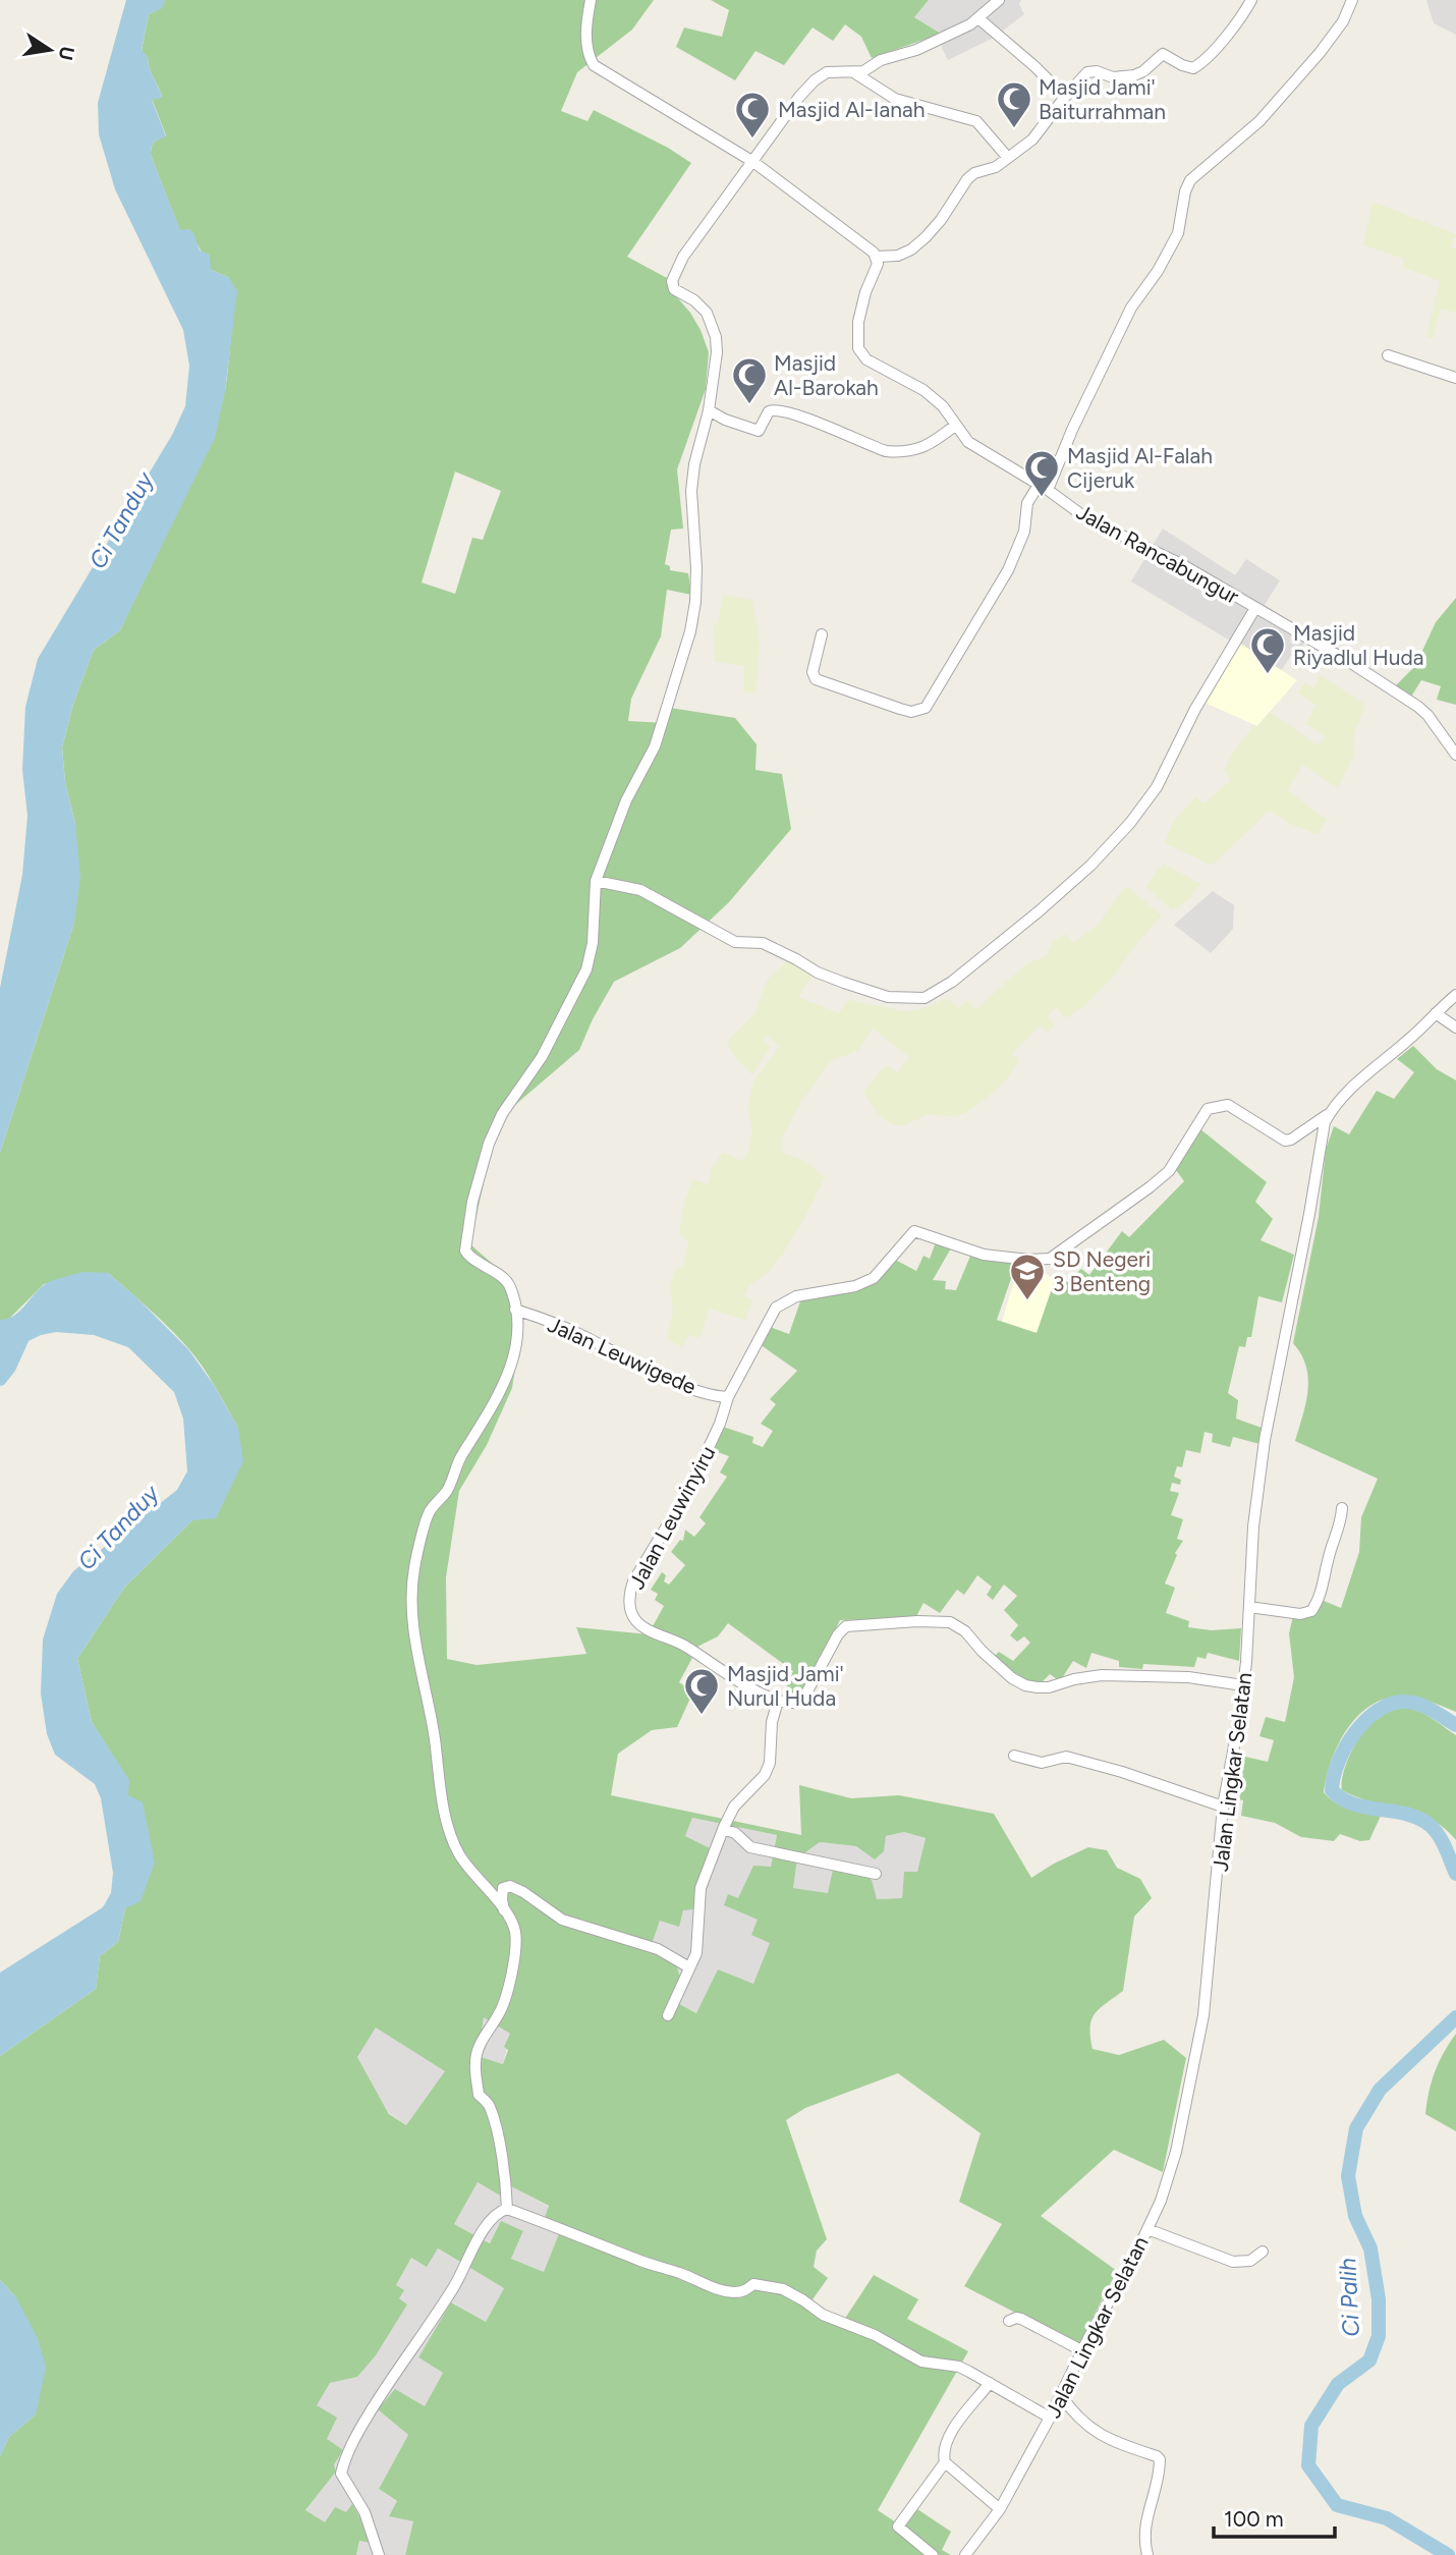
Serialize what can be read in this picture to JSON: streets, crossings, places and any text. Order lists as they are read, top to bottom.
{
  "streets": {
    "street": [
      "Jalan Rancabungur",
      "Jalan Leuwigede",
      "Jalan Leuwinyiru",
      "Jalan Lingkar Selatan"
    ]
  },
  "crossings": [
    ["Jalan Leuwigede", "Jalan Leuwinyiru"]
  ],
  "water": ["Ci Tanduy", "Ci Palih"],
  "places": {
    "mosque": [
      "Masjid Jami' Baiturrahman",
      "Masjid Al-Ianah",
      "Masjid Al-Barokah",
      "Masjid Al-Falah Cijeruk",
      "Masjid Riyadlul Huda",
      "Masjid Jami' Nurul Huda"
    ],
    "school or university": ["SD Negeri 3 Benteng"]
  },
  "scale_bar": "100 m",
  "north": "right"
}
